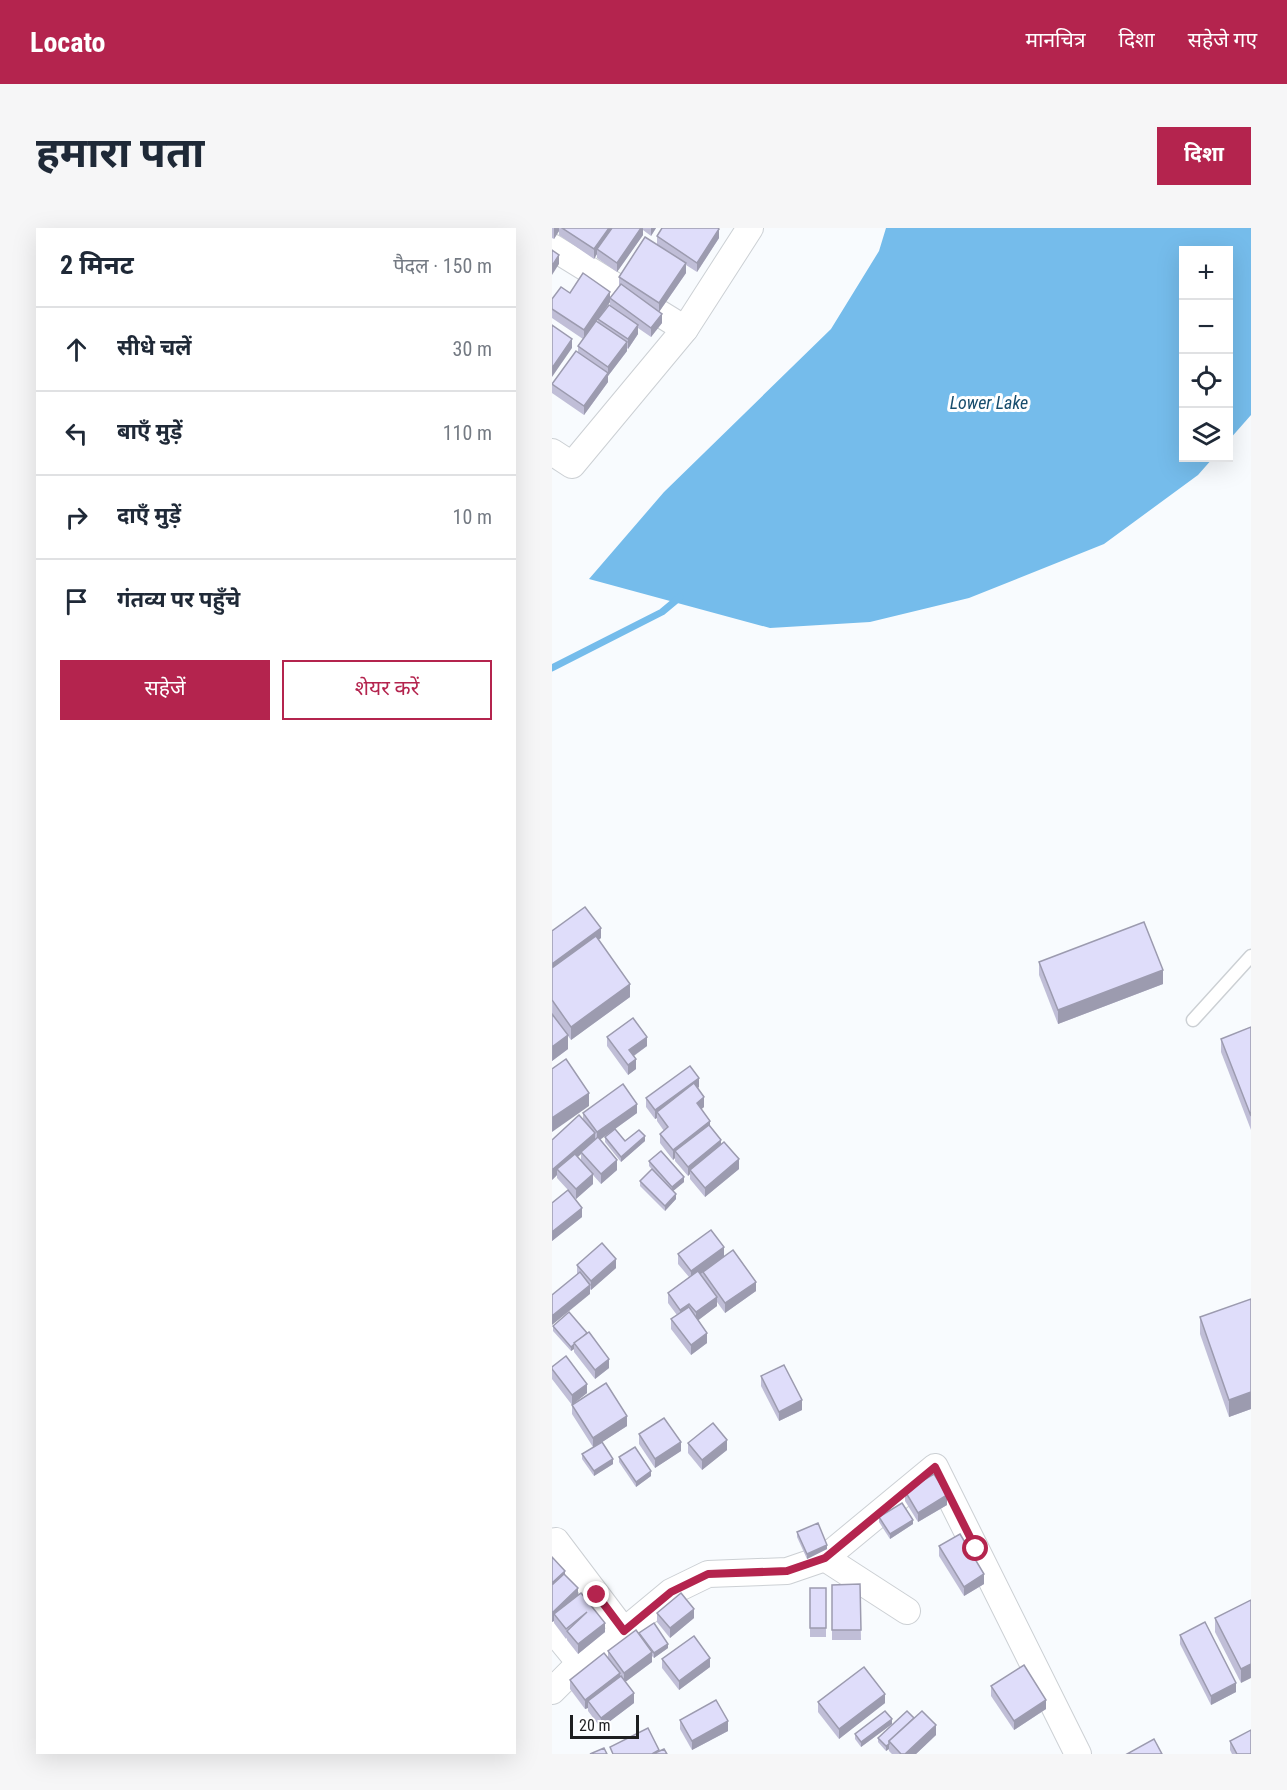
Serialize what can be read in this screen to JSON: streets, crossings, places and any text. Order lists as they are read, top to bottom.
{
  "water": ["Lower Lake"],
  "scale_bar": "20 m",
  "page": {
    "header": "Locato",
    "nav": ["मानचित्र", "दिशा", "सहेजे गए"],
    "buttons": [
      "दिशा",
      ["सहेजें", "शेयर करें"]
    ],
    "title": "हमारा पता",
    "heading": ["2 मिनट", "पैदल · 150 m"],
    "map_buttons": ["+", "−"],
    "list": [
      ["सीधे चलें", "30 m"],
      ["बाएँ मुड़ें", "110 m"],
      ["दाएँ मुड़ें", "10 m"],
      "गंतव्य पर पहुँचे"
    ],
    "scale": "20 m"
  }
}
